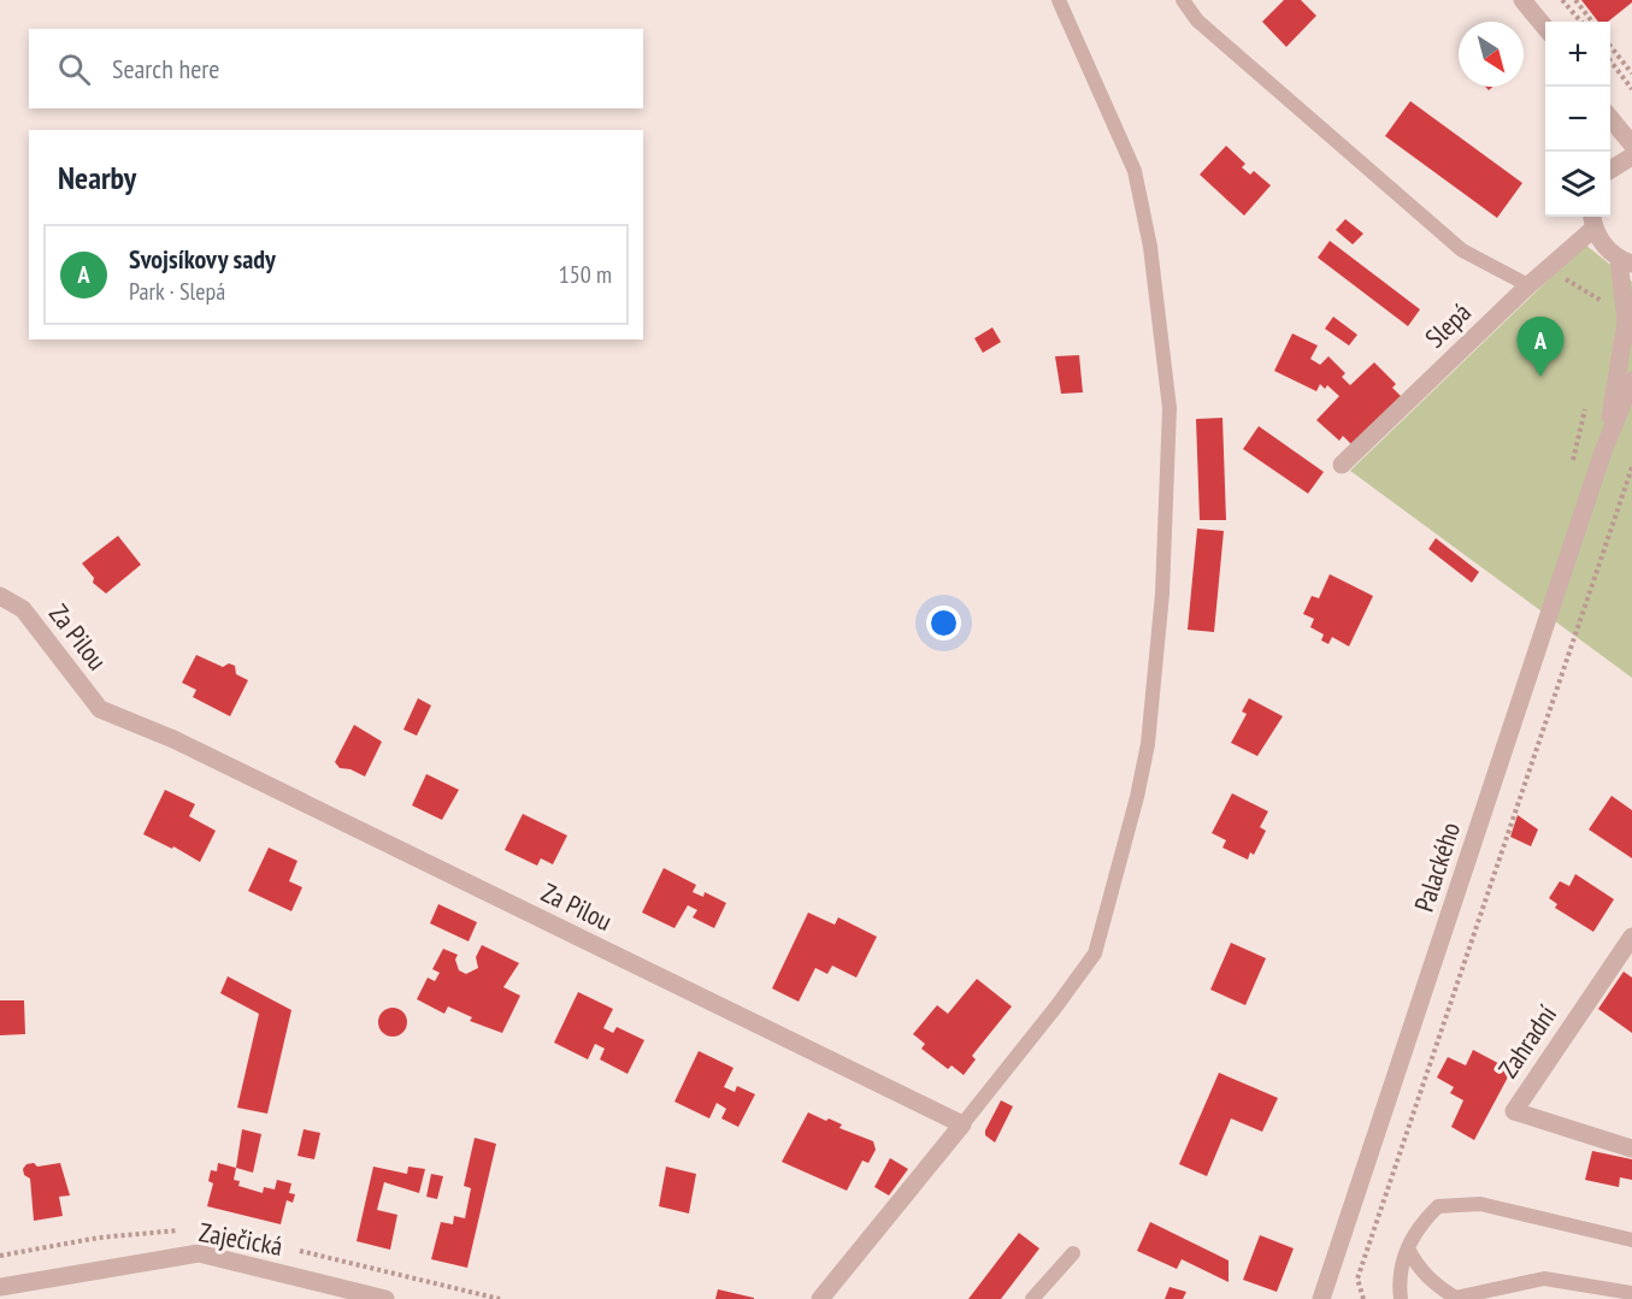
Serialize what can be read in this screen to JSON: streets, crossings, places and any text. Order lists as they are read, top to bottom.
{
  "streets": {
    "street": [
      "Slepá",
      "Za Pilou",
      "Palackého",
      "Zahradní",
      "Zaječická"
    ]
  },
  "north": "bottom right",
  "page": {
    "map_buttons": ["+", "−"],
    "search": "Search here",
    "heading": "Nearby",
    "list": [
      {
        "mark": "A",
        "name": "Svojsíkovy sady",
        "note": "Park · Slepá",
        "value": "150 m"
      }
    ],
    "pins": "A"
  }
}
